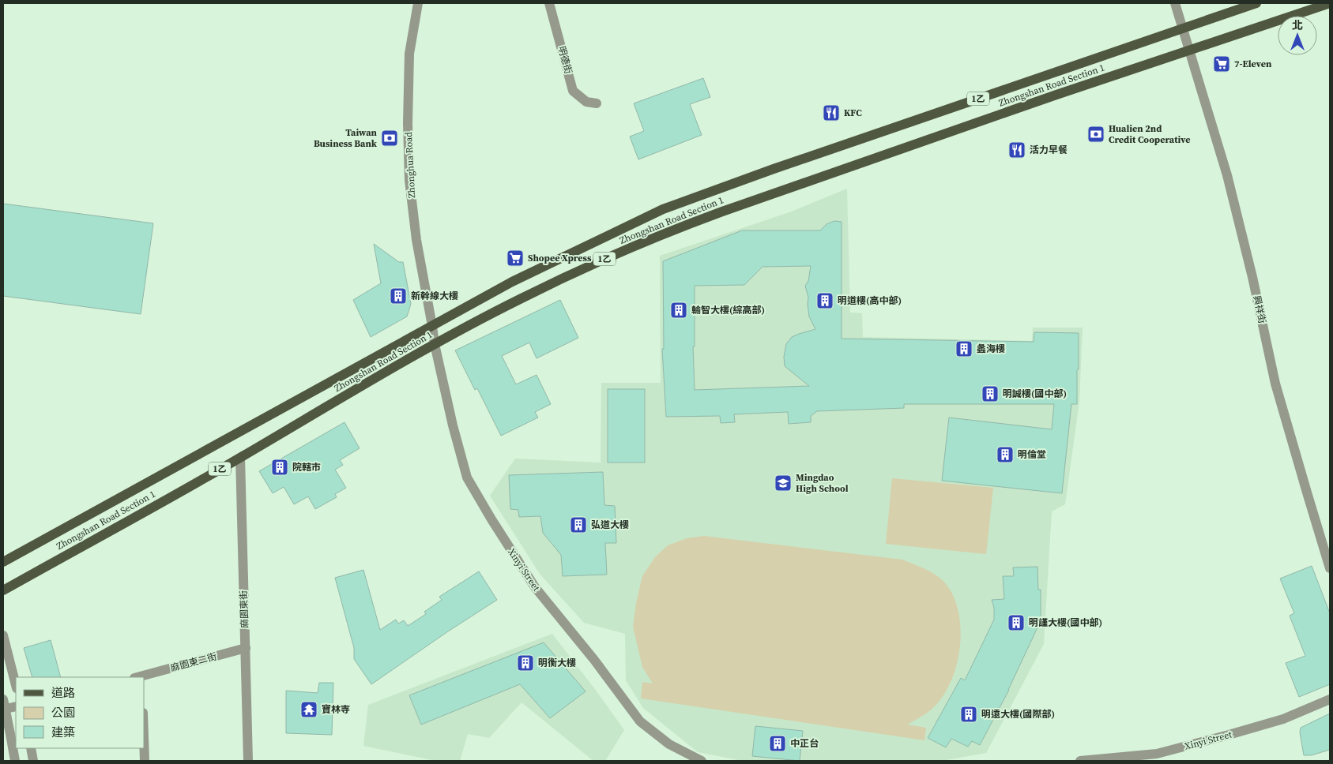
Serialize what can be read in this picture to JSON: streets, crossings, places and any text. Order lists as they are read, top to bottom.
{
  "streets": {
    "main road": ["Zhongshan Road Section 1", "1乙"],
    "street": [
      "明德街",
      "Zhonghua Road",
      "興祥街",
      "Xinyi Street",
      "麻園東街",
      "麻園東二街"
    ]
  },
  "crossings": [
    ["Zhongshan Road Section 1", "Zhonghua Road"],
    ["Zhongshan Road Section 1", "興祥街"],
    ["Zhongshan Road Section 1", "Xinyi Street"],
    ["Zhongshan Road Section 1", "麻園東街"],
    ["Zhonghua Road", "Xinyi Street"],
    ["麻園東街", "麻園東二街"]
  ],
  "places": {
    "supermarket": ["7-Eleven", "Shopee Xpress"],
    "restaurant": ["KFC", "活力早餐"],
    "bank": ["Hualien 2nd Credit Cooperative", "Taiwan Business Bank"],
    "building": [
      "新幹線大樓",
      "明道樓(高中部)",
      "輸智大樓(綜高部)",
      "蠡海樓",
      "明誠樓(國中部)",
      "明倫堂",
      "院轄市",
      "弘道大樓",
      "明謹大樓(國中部)",
      "明衡大樓",
      "明遠大樓(國際部)",
      "中正台"
    ],
    "school or university": ["Mingdao High School"],
    "temple": ["寶林寺"]
  },
  "legend": ["道路", "公園", "建築"],
  "north": "top"
}
